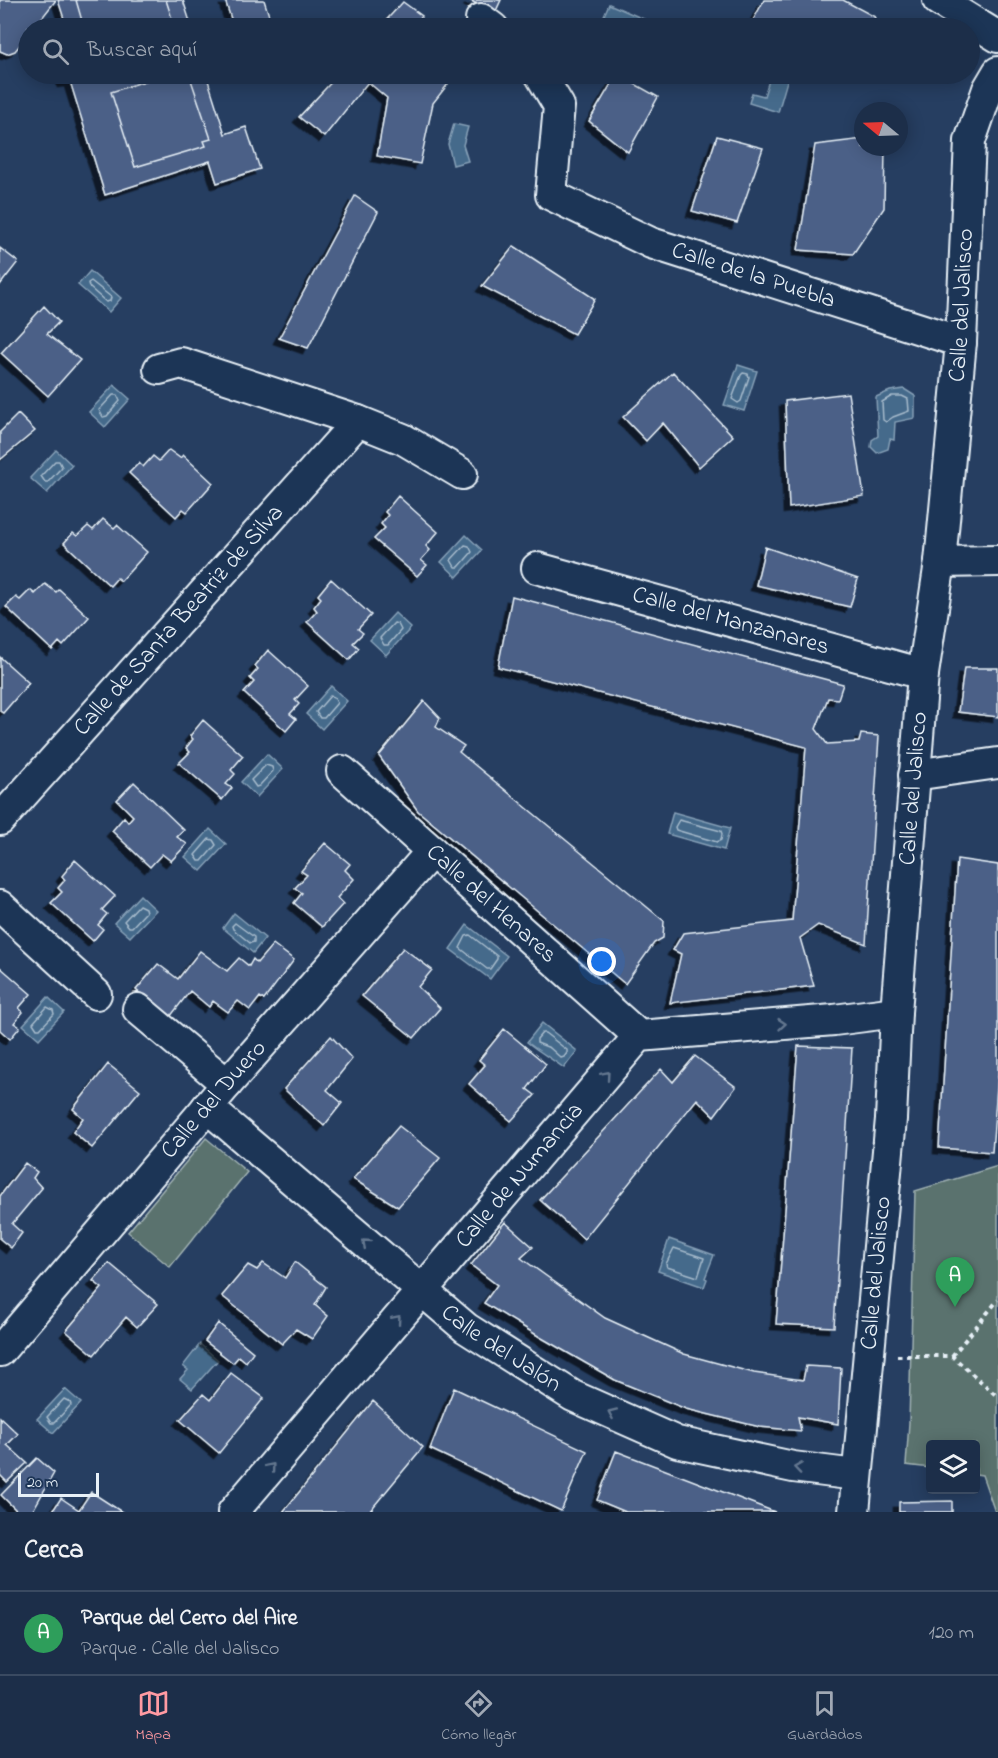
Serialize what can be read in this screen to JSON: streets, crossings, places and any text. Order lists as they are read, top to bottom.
{
  "streets": {
    "street": [
      "Calle de la Puebla",
      "Calle del Jalisco",
      "Calle de Santa Beatriz de Silva",
      "Calle del Manzanares",
      "Calle del Henares",
      "Calle del Duero",
      "Calle de Numancia",
      "Calle del Jalón"
    ]
  },
  "crossings": [
    ["Calle de la Puebla", "Calle del Jalisco"],
    ["Calle del Jalisco", "Calle del Manzanares"],
    ["Calle del Jalisco", "Calle del Jalón"],
    ["Calle del Henares", "Calle del Duero"],
    ["Calle del Henares", "Calle de Numancia"],
    ["Calle del Duero", "Calle del Jalón"],
    ["Calle de Numancia", "Calle del Jalón"]
  ],
  "one_way": ["Calle de Numancia", "Calle del Jalón"],
  "scale_bar": "20 m",
  "north": "left",
  "page": {
    "search": "Buscar aquí",
    "pins": "A",
    "scale": "20 m",
    "heading": "Cerca",
    "list": [
      {
        "mark": "A",
        "name": "Parque del Cerro del Aire",
        "note": "Parque · Calle del Jalisco",
        "value": "120 m"
      }
    ],
    "nav": ["Mapa", "Cómo llegar", "Guardados"]
  }
}
